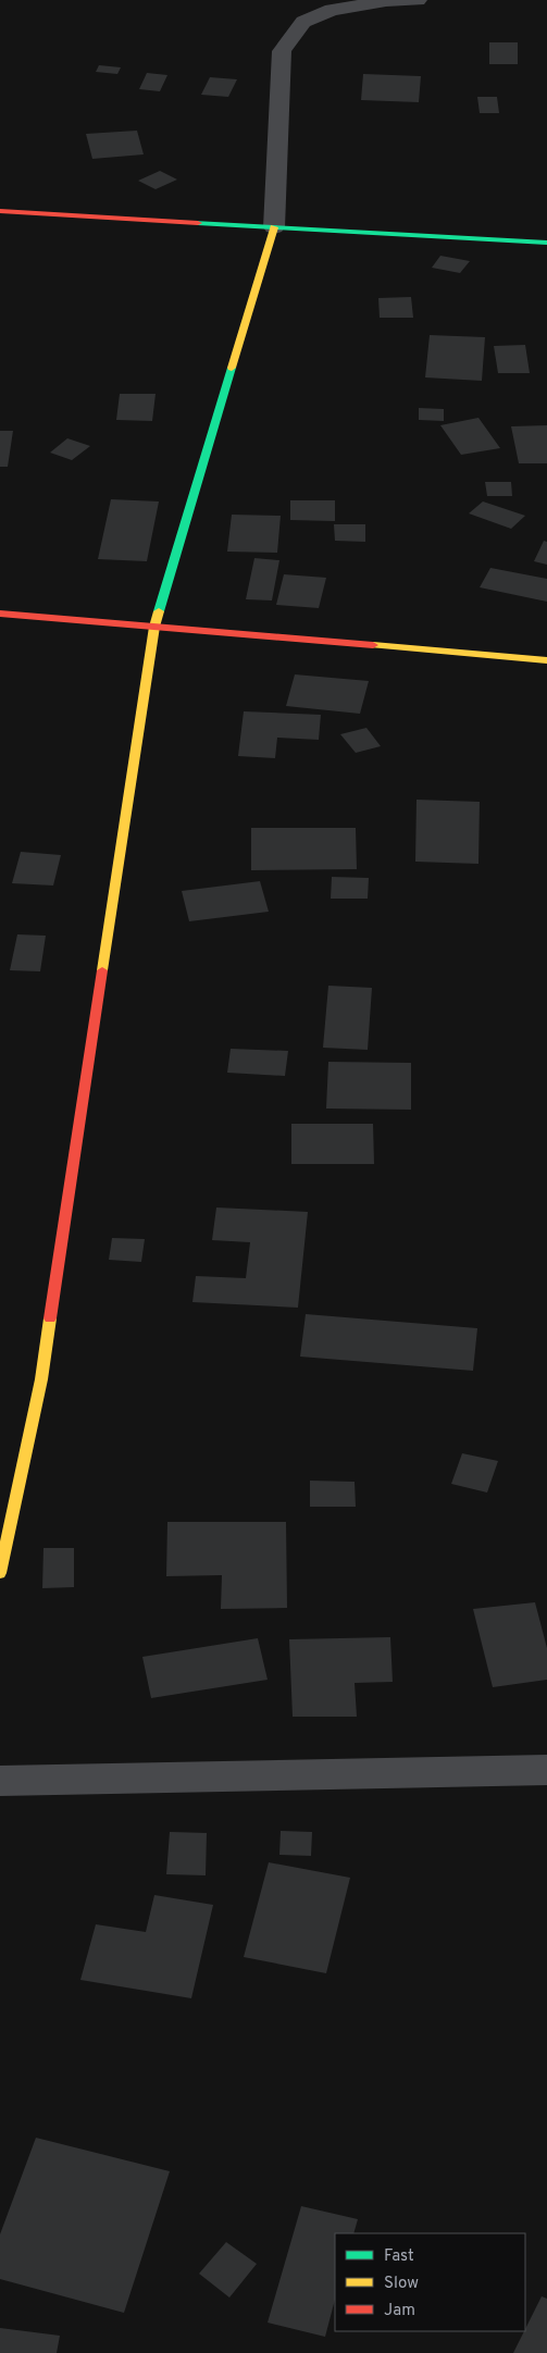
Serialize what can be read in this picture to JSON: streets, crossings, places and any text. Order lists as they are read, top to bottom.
{
  "legend": ["Fast", "Slow", "Jam"]
}
